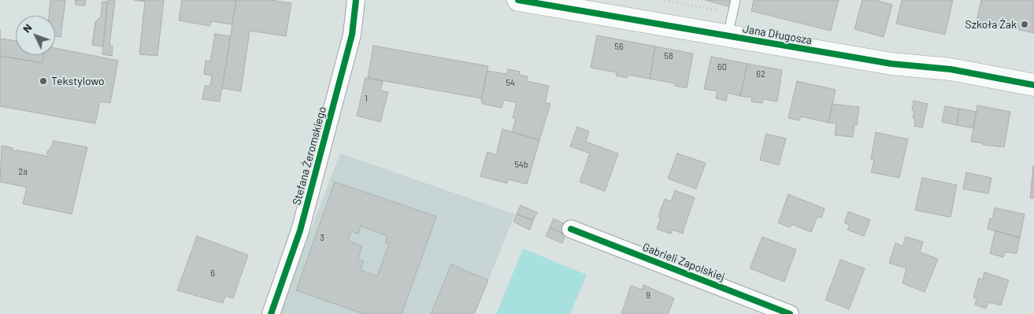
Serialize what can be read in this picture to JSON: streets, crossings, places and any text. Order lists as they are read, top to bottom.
{
  "streets": {
    "street": ["Jana Długosza", "Stefana Żeromskiego", "Gabrieli Zapolskiej"]
  },
  "places": ["Szkoła Żak", "Tekstylowo"],
  "house_numbers": [
    "56",
    "58",
    "60",
    "62",
    "54",
    "1",
    "54b",
    "2a",
    "3",
    "6",
    "9"
  ],
  "north": "top left"
}
